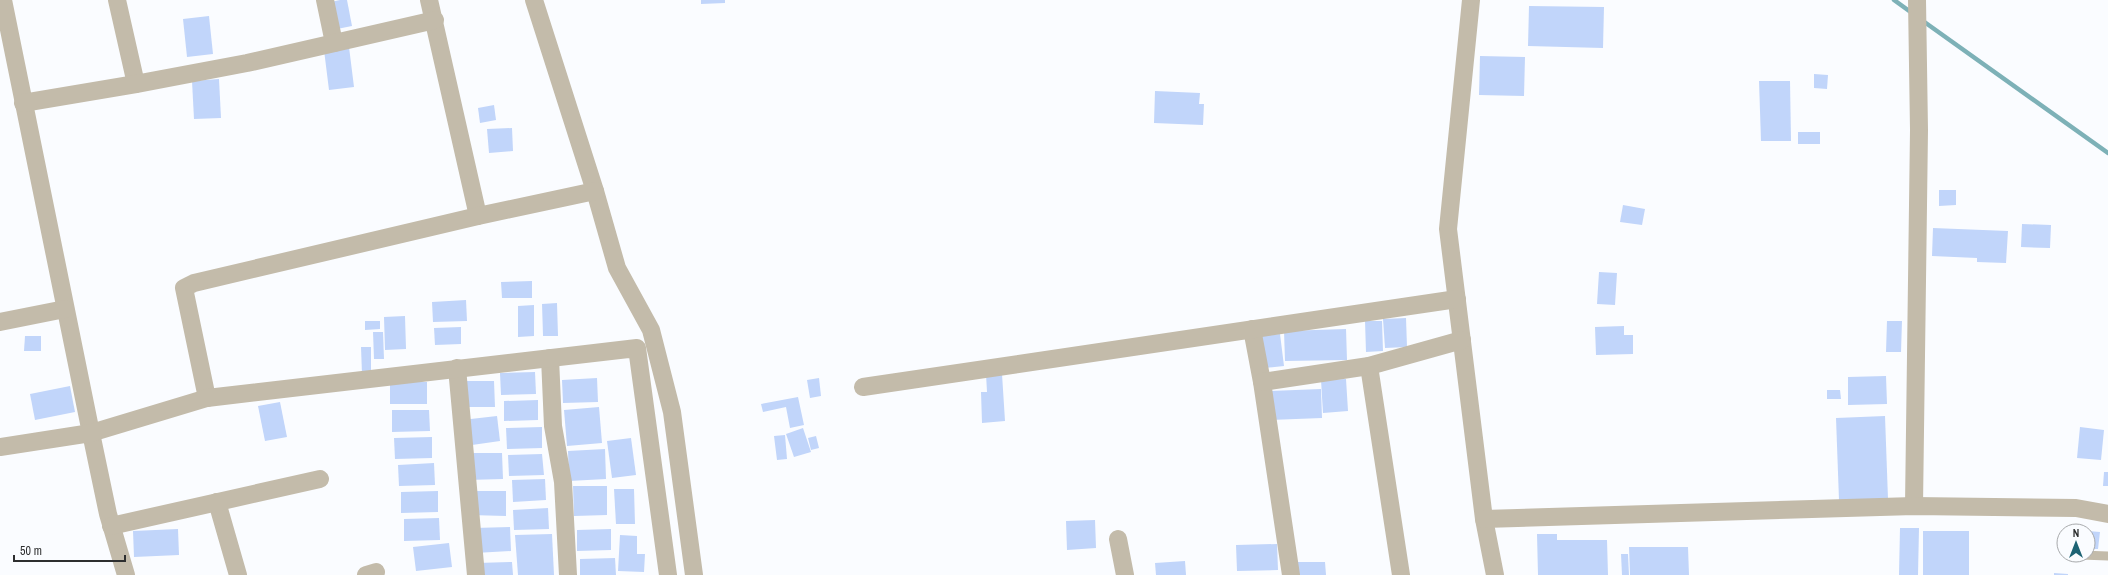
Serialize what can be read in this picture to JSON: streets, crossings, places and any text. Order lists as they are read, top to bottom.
{
  "scale_bar": "50 m",
  "north": "top"
}
